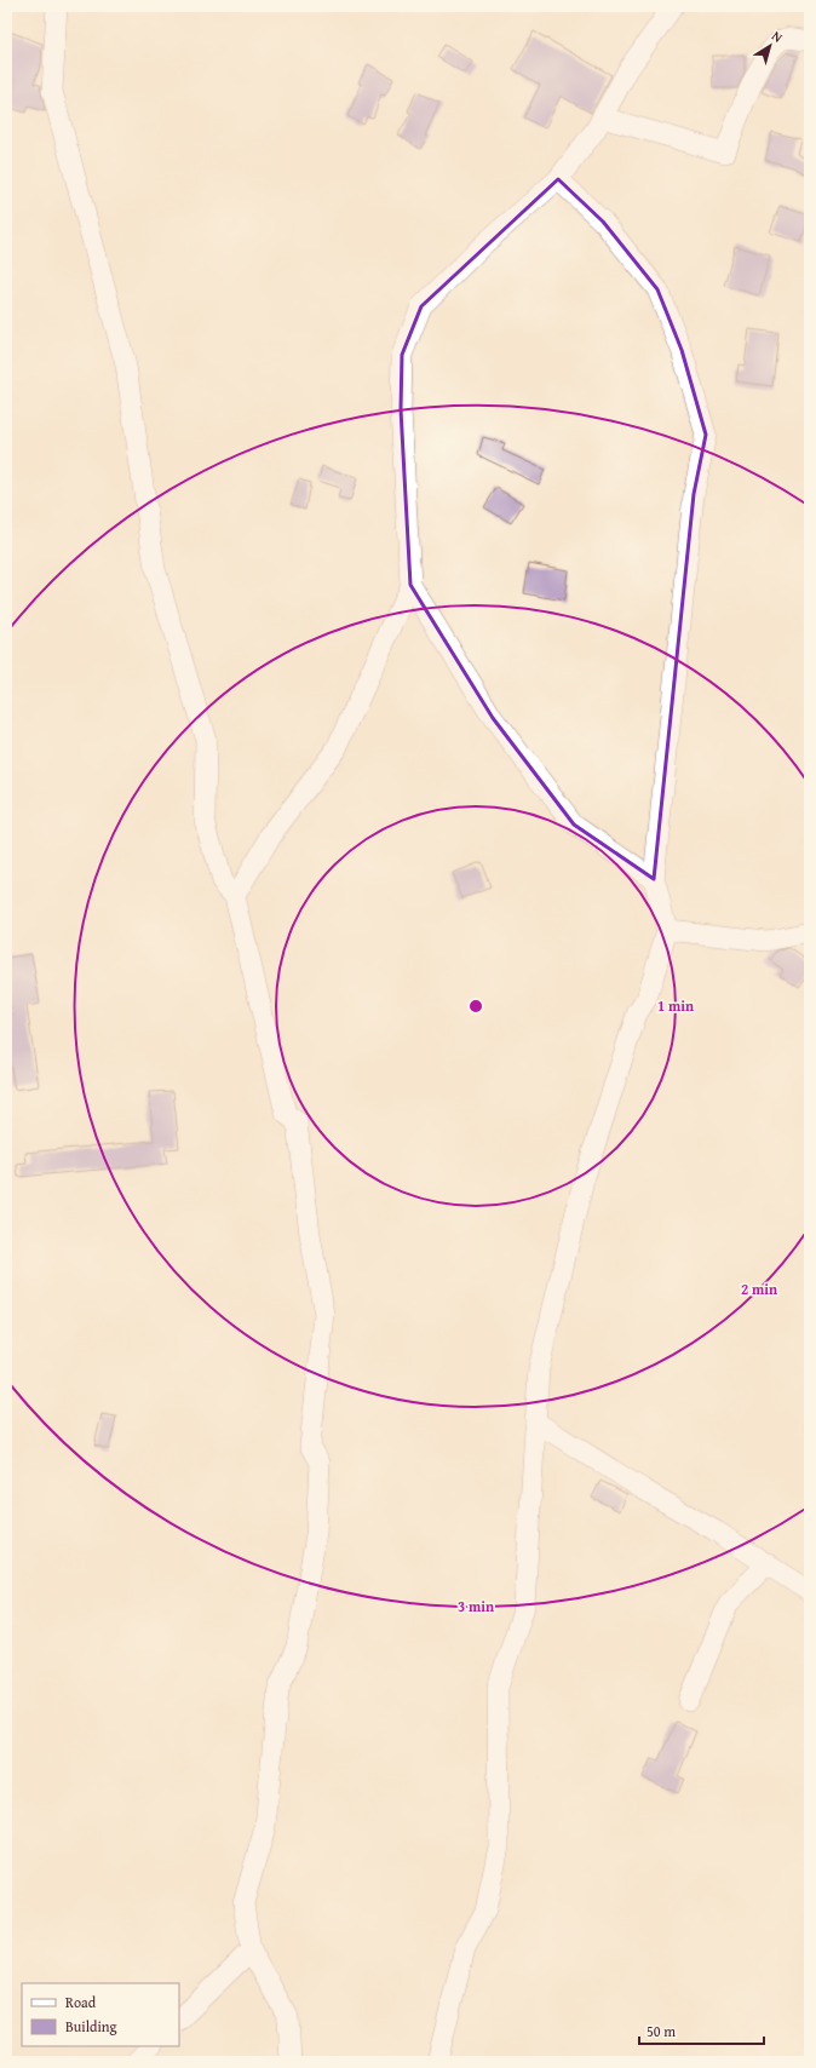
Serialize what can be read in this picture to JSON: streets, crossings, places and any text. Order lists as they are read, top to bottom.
{
  "legend": ["Road", "Building"],
  "scale_bar": "50 m",
  "north": "top right",
  "rings": ["1 min", "2 min", "3 min"]
}
